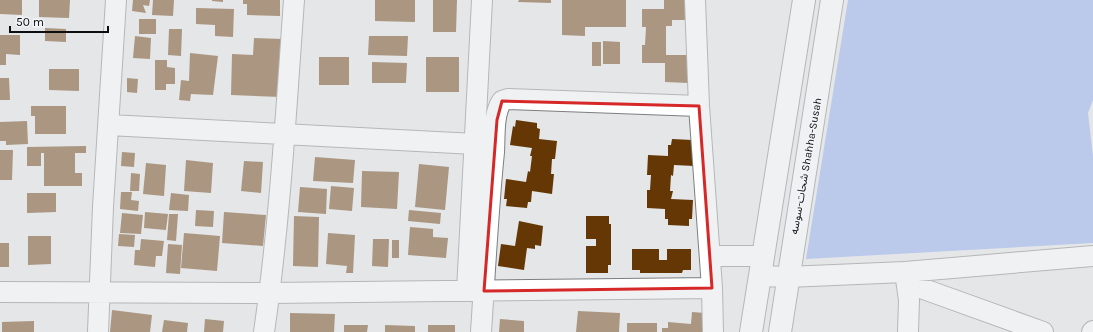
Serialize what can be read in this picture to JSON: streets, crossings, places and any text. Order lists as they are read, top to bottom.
{
  "streets": {
    "main road": ["شحات-سوسه Shahha-Susah"]
  },
  "scale_bar": "50 m"
}
